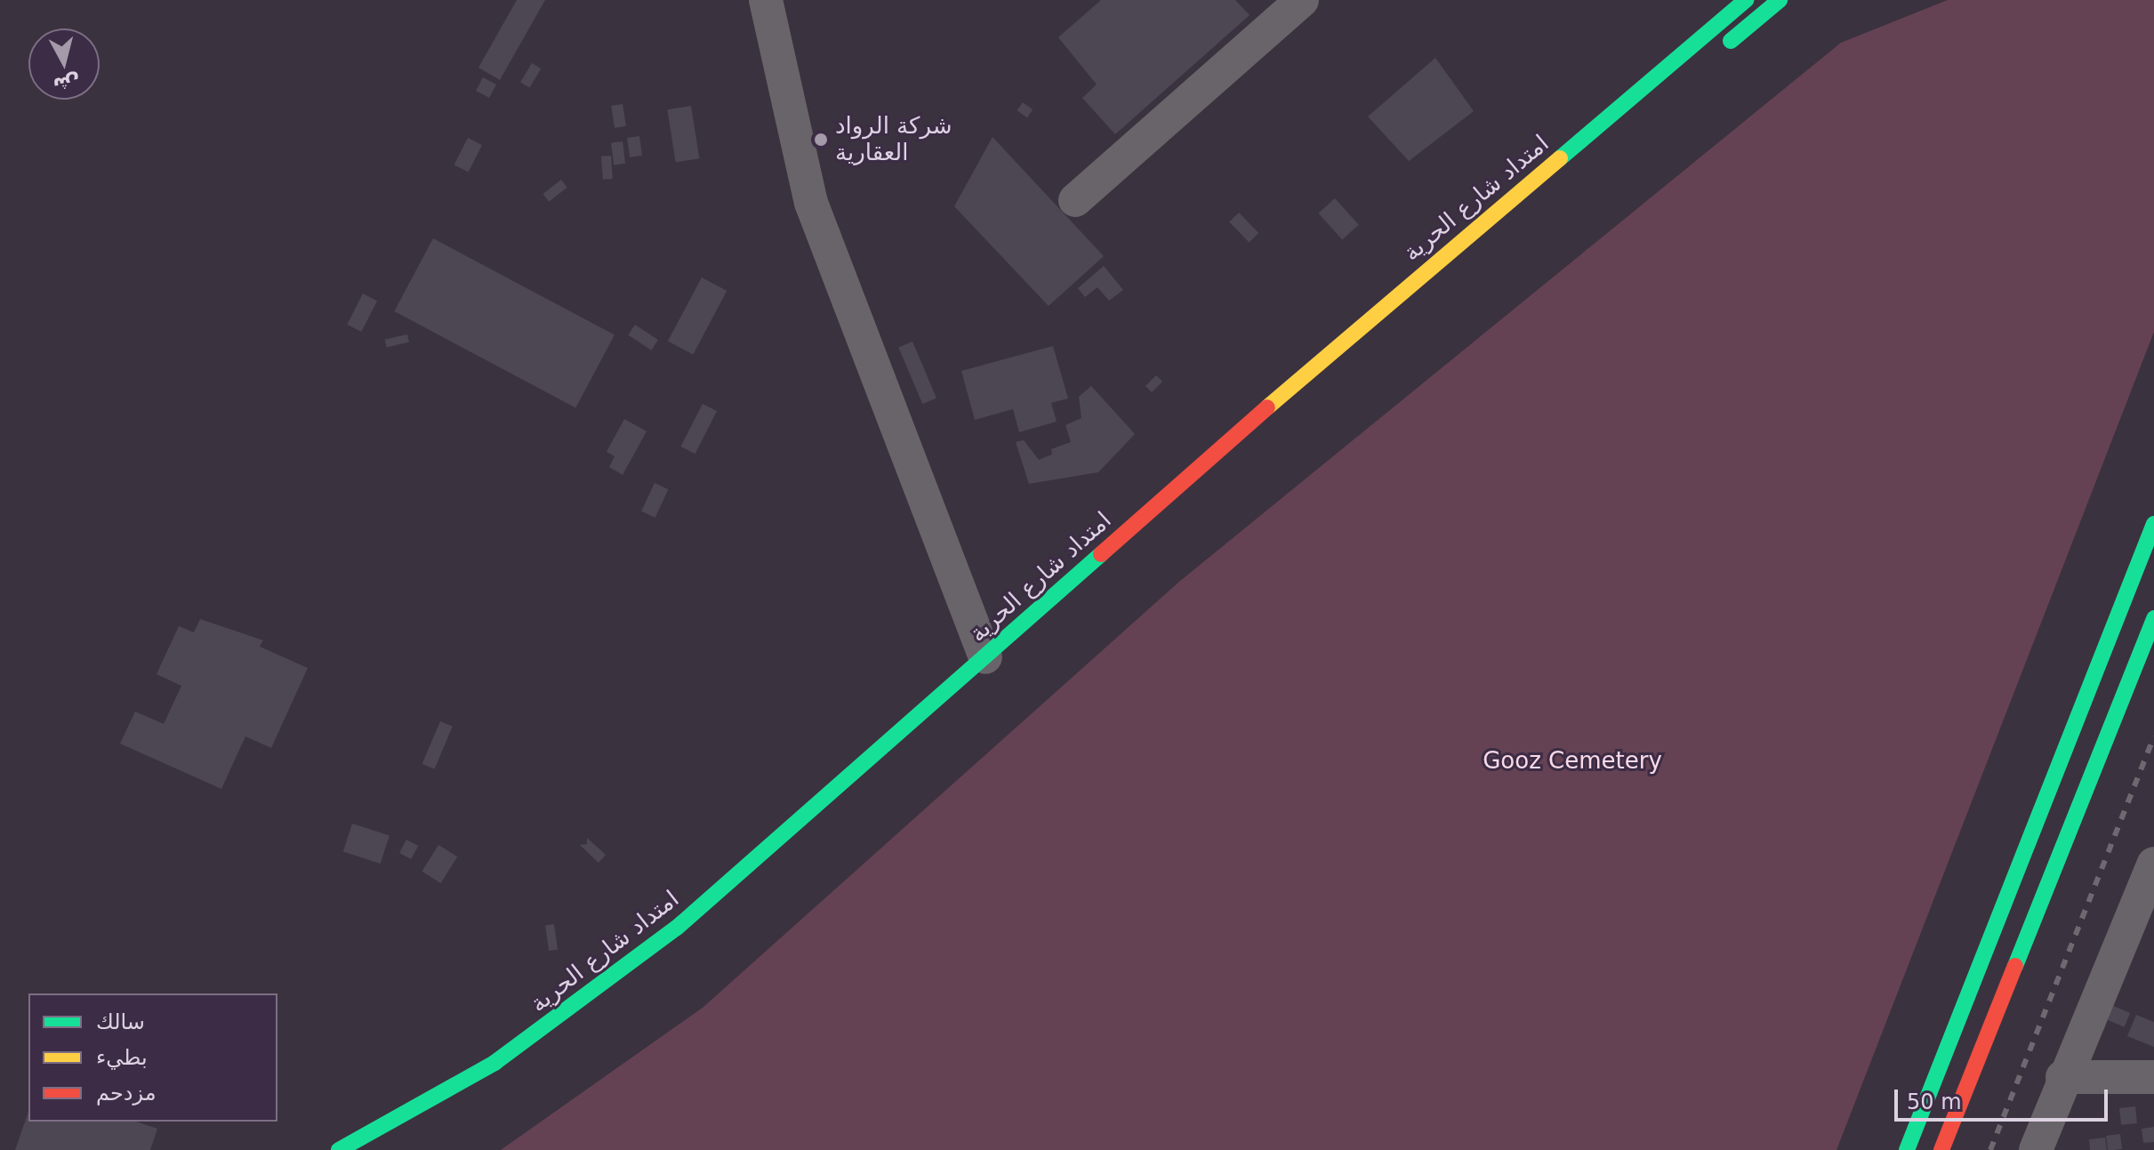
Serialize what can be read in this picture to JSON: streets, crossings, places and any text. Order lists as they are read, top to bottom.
{
  "streets": {
    "main road": ["امتداد شارع الحرية"]
  },
  "parks": ["Gooz Cemetery"],
  "places": ["شركة الرواد العقارية"],
  "legend": ["سالك", "بطيء", "مزدحم"],
  "scale_bar": "50 m",
  "north": "bottom"
}
